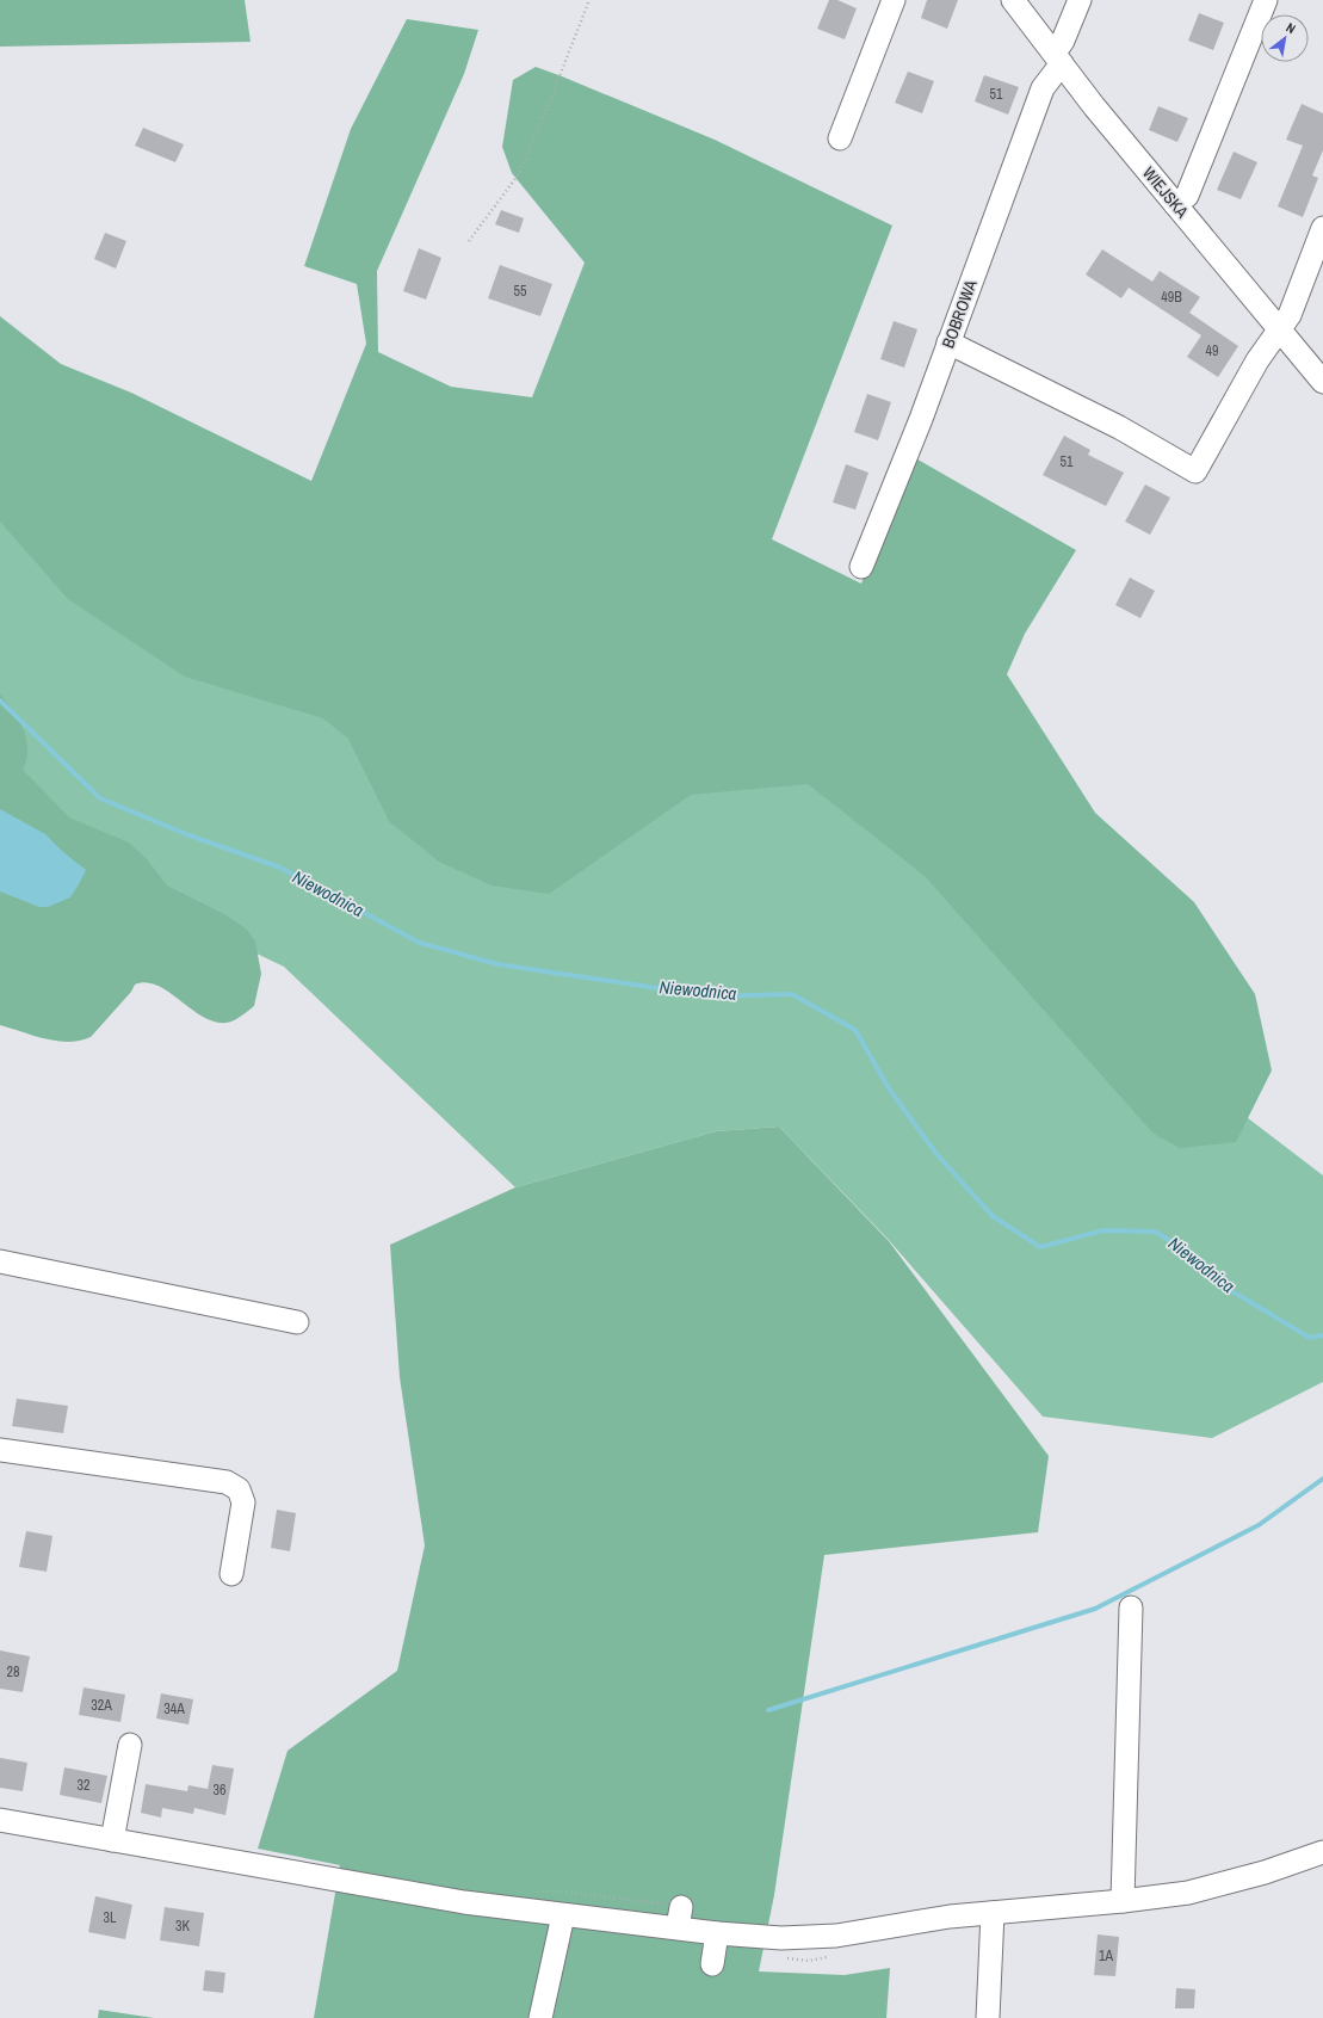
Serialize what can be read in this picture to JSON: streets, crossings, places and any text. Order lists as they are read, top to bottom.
{
  "streets": {
    "street": ["WIEJSKA", "BOBROWA"]
  },
  "crossings": [
    ["WIEJSKA", "BOBROWA"]
  ],
  "water": ["Niewodnica"],
  "house_numbers": [
    "51",
    "55",
    "49B",
    "49",
    "51",
    "28",
    "32A",
    "34A",
    "32",
    "36",
    "3L",
    "3K",
    "1A"
  ],
  "north": "top right"
}
